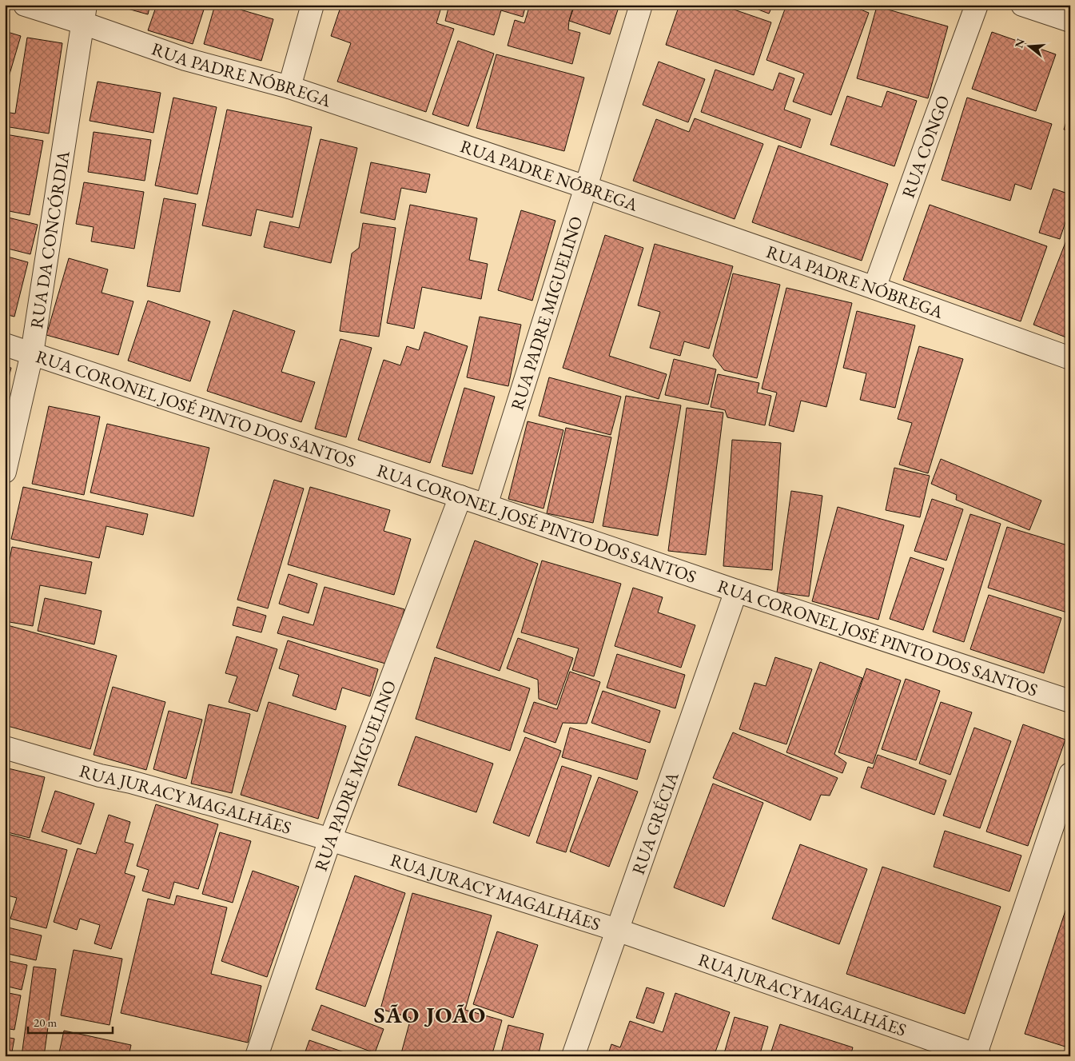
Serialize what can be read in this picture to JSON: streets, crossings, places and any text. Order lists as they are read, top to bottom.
{
  "streets": {
    "street": [
      "RUA PADRE NÓBREGA",
      "RUA CONGO",
      "RUA DA CONCÓRDIA",
      "RUA PADRE MIGUELINO",
      "RUA CORONEL JOSÉ PINTO DOS SANTOS",
      "RUA JURACY MAGALHÃES",
      "RUA GRÉCIA"
    ]
  },
  "crossings": [
    ["RUA PADRE NÓBREGA", "RUA CONGO"],
    ["RUA PADRE NÓBREGA", "RUA DA CONCÓRDIA"],
    ["RUA PADRE NÓBREGA", "RUA PADRE MIGUELINO"],
    ["RUA DA CONCÓRDIA", "RUA CORONEL JOSÉ PINTO DOS SANTOS"],
    ["RUA PADRE MIGUELINO", "RUA CORONEL JOSÉ PINTO DOS SANTOS"],
    ["RUA PADRE MIGUELINO", "RUA JURACY MAGALHÃES"],
    ["RUA CORONEL JOSÉ PINTO DOS SANTOS", "RUA GRÉCIA"],
    ["RUA JURACY MAGALHÃES", "RUA GRÉCIA"]
  ],
  "districts": ["SÃO JOÃO"],
  "scale_bar": "20 m",
  "north": "left"
}
